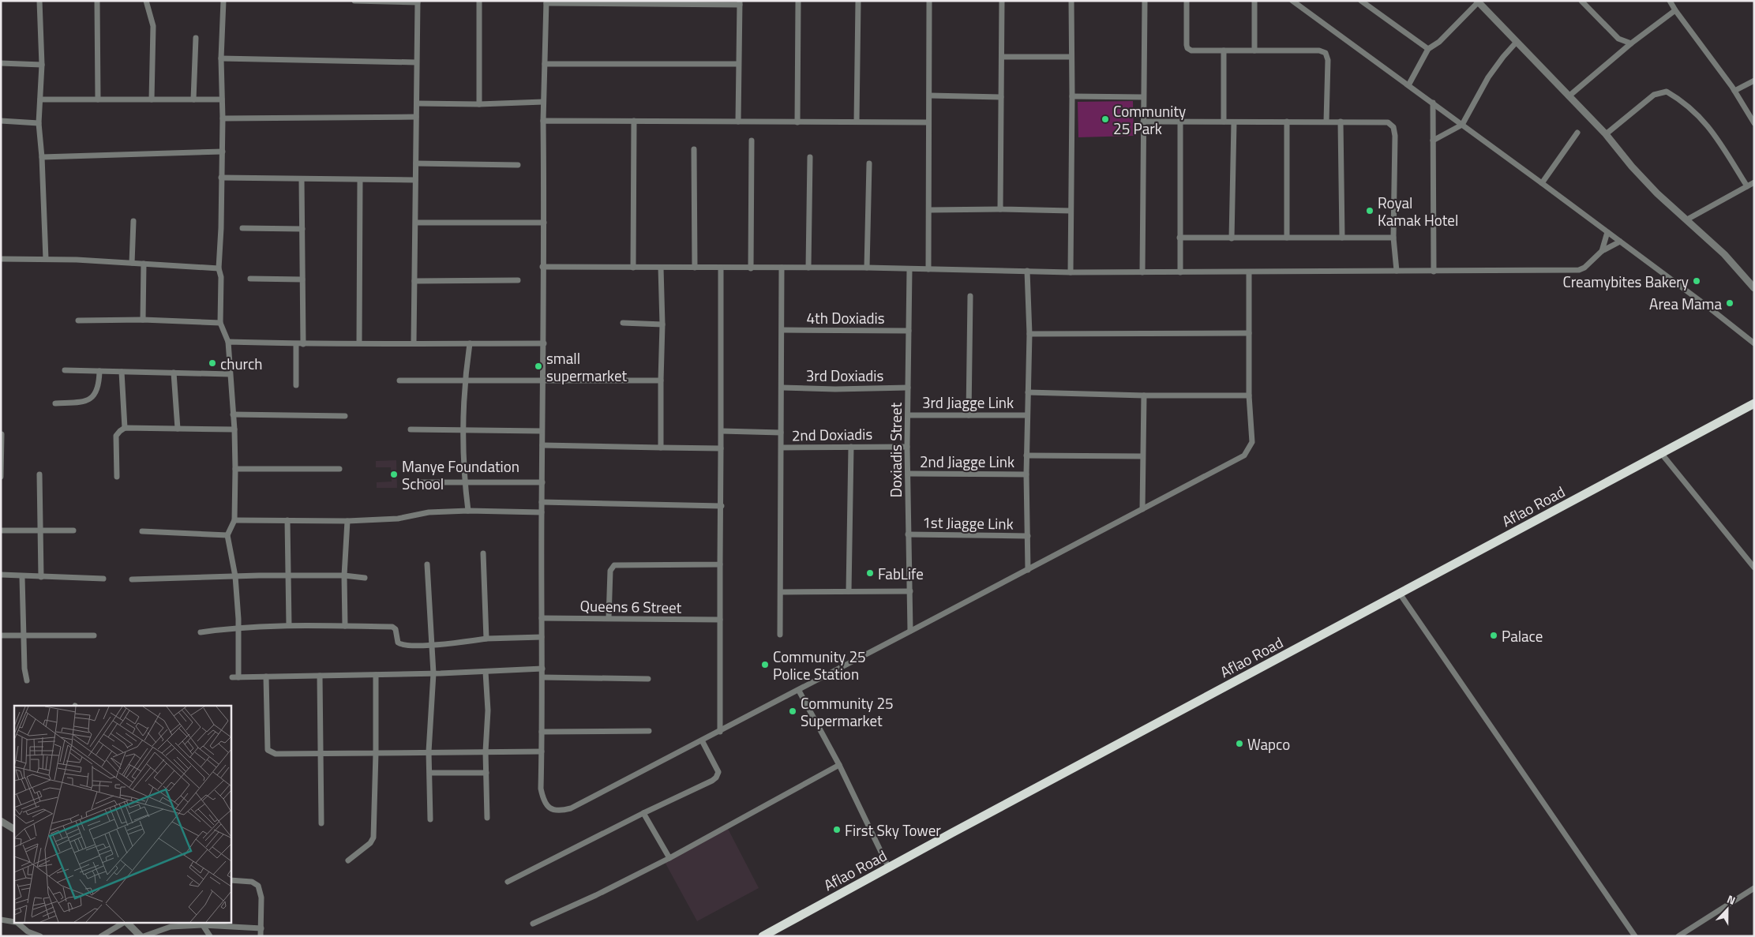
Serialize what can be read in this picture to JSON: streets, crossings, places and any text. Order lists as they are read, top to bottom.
{
  "streets": {
    "highway": ["Aflao Road"],
    "street": [
      "4th Doxiadis",
      "3rd Doxiadis",
      "3rd Jiagge Link",
      "2nd Doxiadis",
      "Doxiadis Street",
      "2nd Jiagge Link",
      "1st Jiagge Link",
      "Queens 6 Street"
    ]
  },
  "crossings": [
    ["4th Doxiadis", "Doxiadis Street"],
    ["3rd Doxiadis", "Doxiadis Street"],
    ["3rd Jiagge Link", "Doxiadis Street"],
    ["2nd Doxiadis", "Doxiadis Street"],
    ["Doxiadis Street", "2nd Jiagge Link"],
    ["Doxiadis Street", "1st Jiagge Link"]
  ],
  "places": [
    "Community 25 Park",
    "Royal Kamak Hotel",
    "Creamybites Bakery",
    "Area Mama",
    "church",
    "small supermarket",
    "Manye Foundation School",
    "FabLife",
    "Palace",
    "Community 25 Police Station",
    "Community 25 Supermarket",
    "Wapco",
    "First Sky Tower"
  ],
  "north": "top"
}
